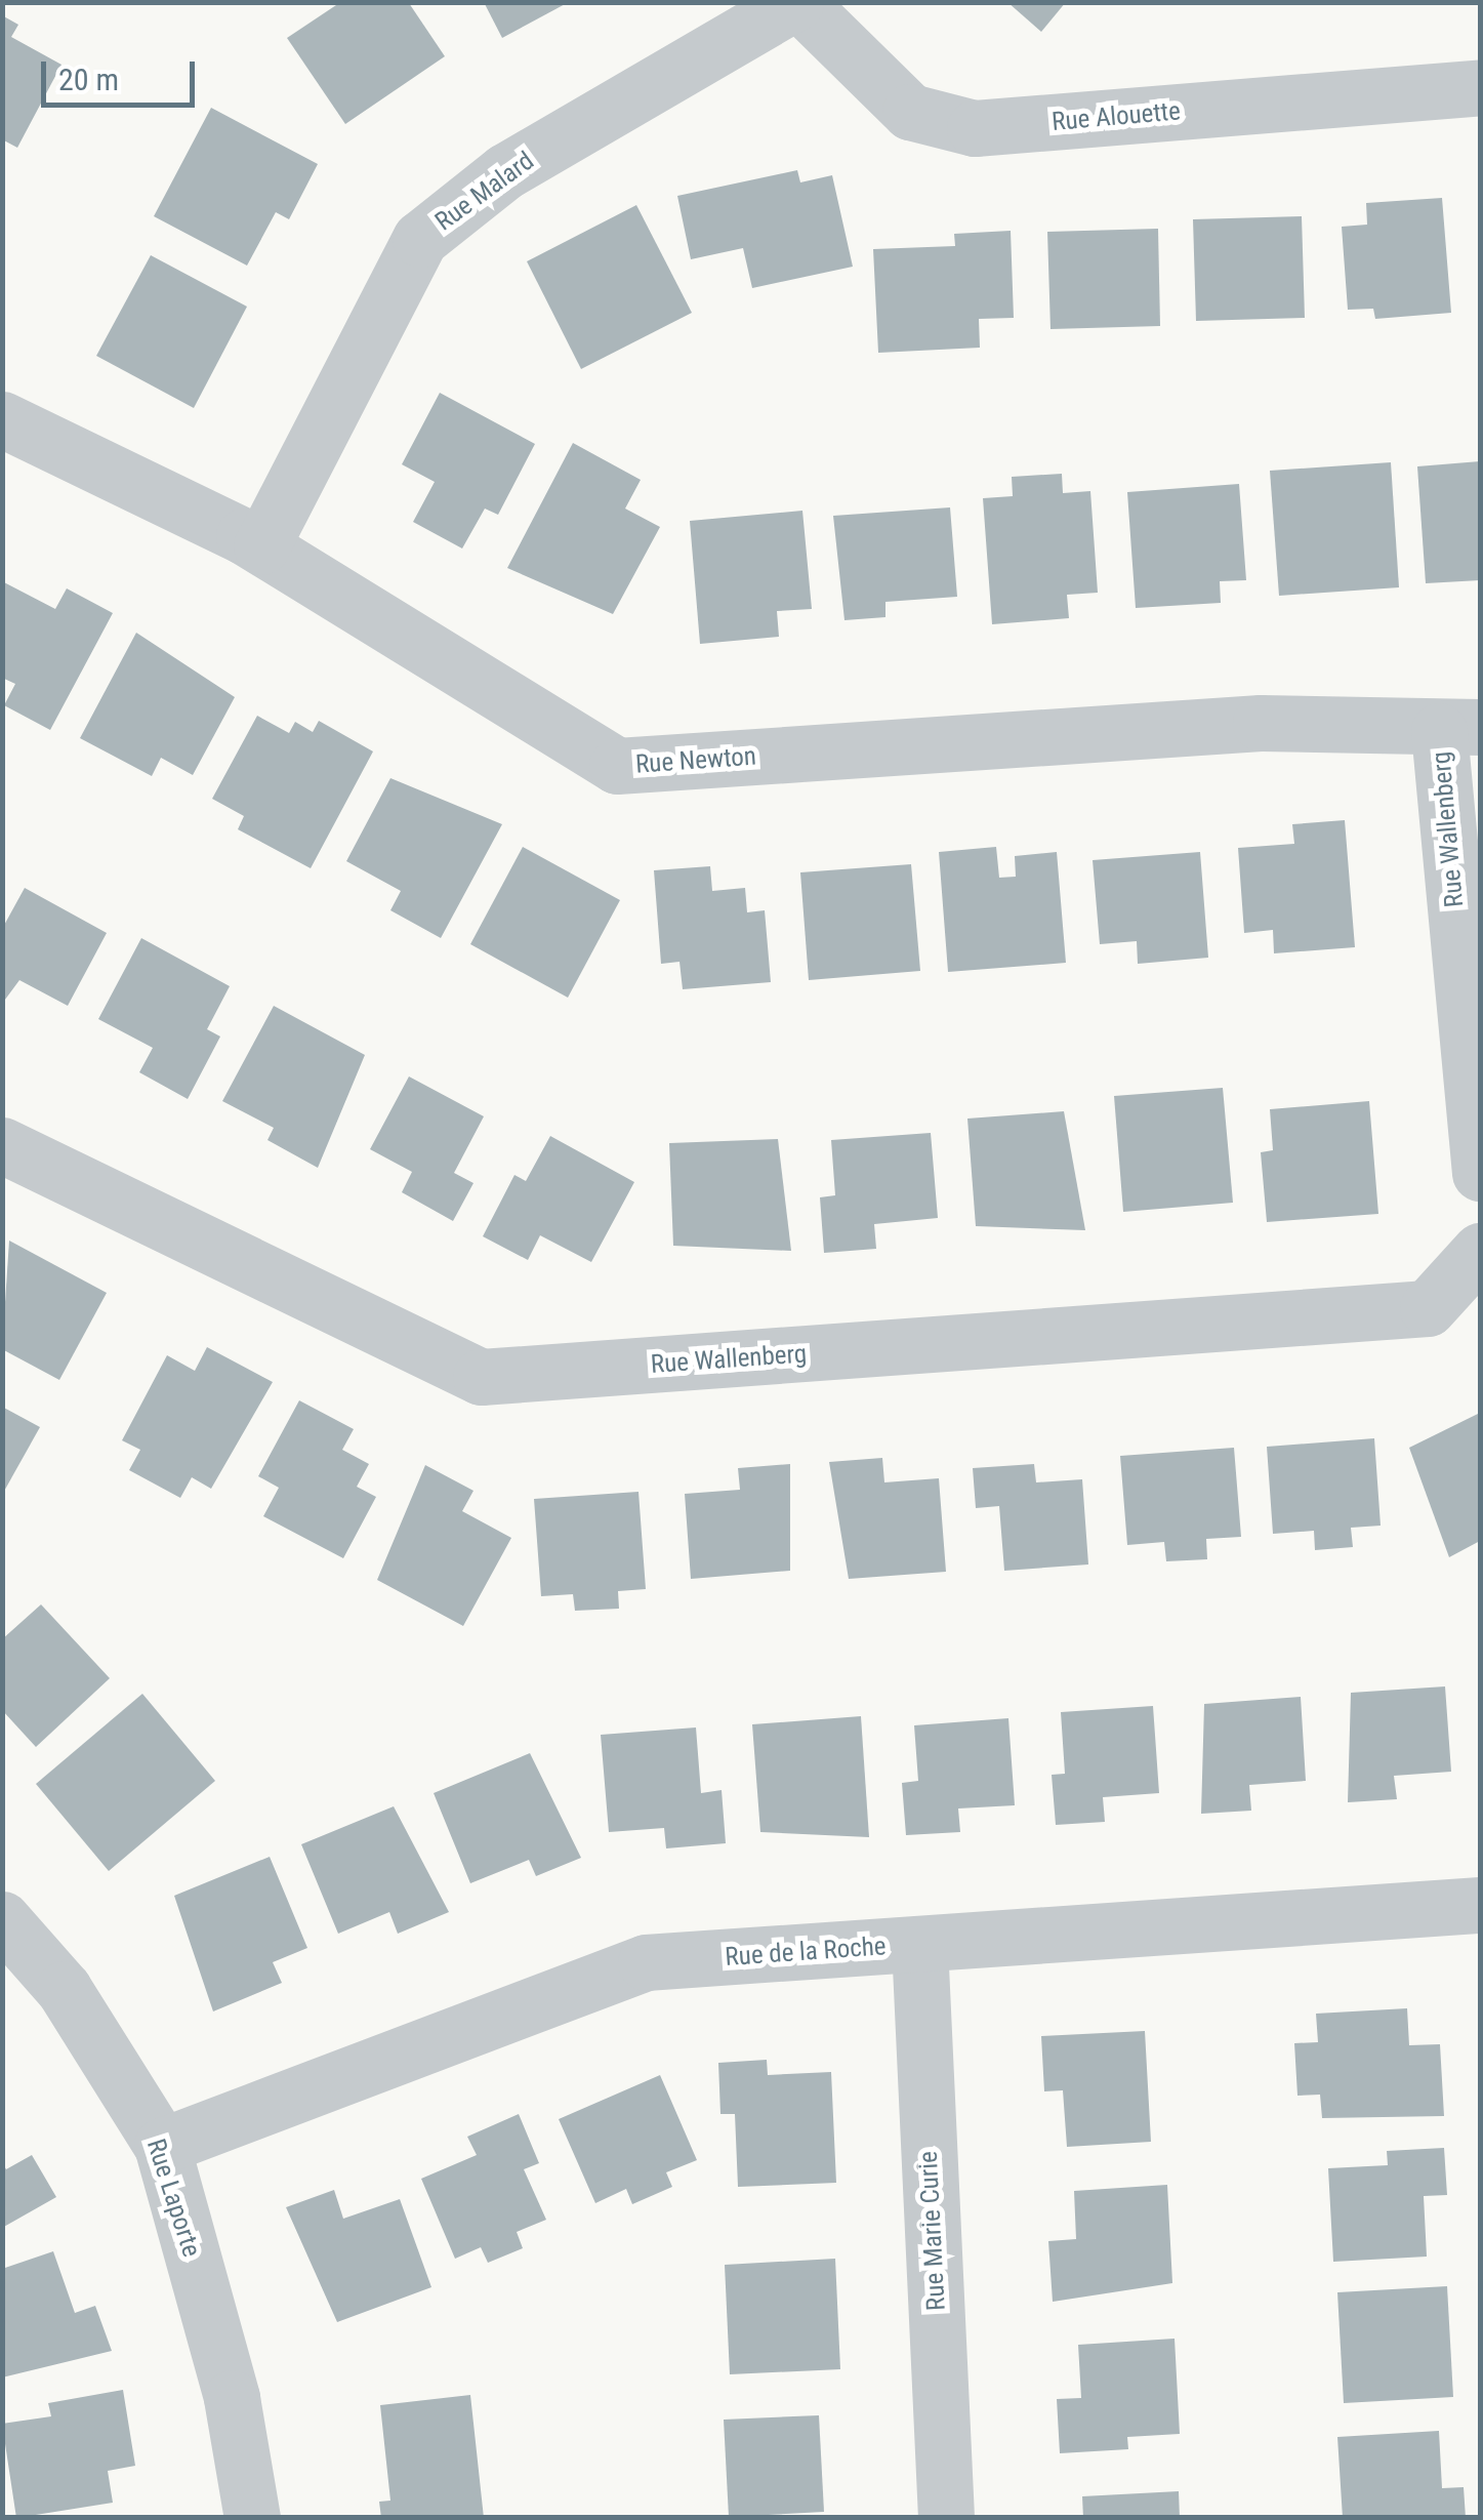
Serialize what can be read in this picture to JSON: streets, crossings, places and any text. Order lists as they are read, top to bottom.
{
  "streets": {
    "street": [
      "Rue Alouette",
      "Rue Malard",
      "Rue Newton",
      "Rue Wallenberg",
      "Rue de la Roche",
      "Rue Laporte",
      "Rue Marie Curie"
    ]
  },
  "crossings": [
    ["Rue Alouette", "Rue Malard"],
    ["Rue Malard", "Rue Newton"],
    ["Rue Newton", "Rue Wallenberg"],
    ["Rue de la Roche", "Rue Laporte"],
    ["Rue de la Roche", "Rue Marie Curie"]
  ],
  "scale_bar": "20 m"
}
